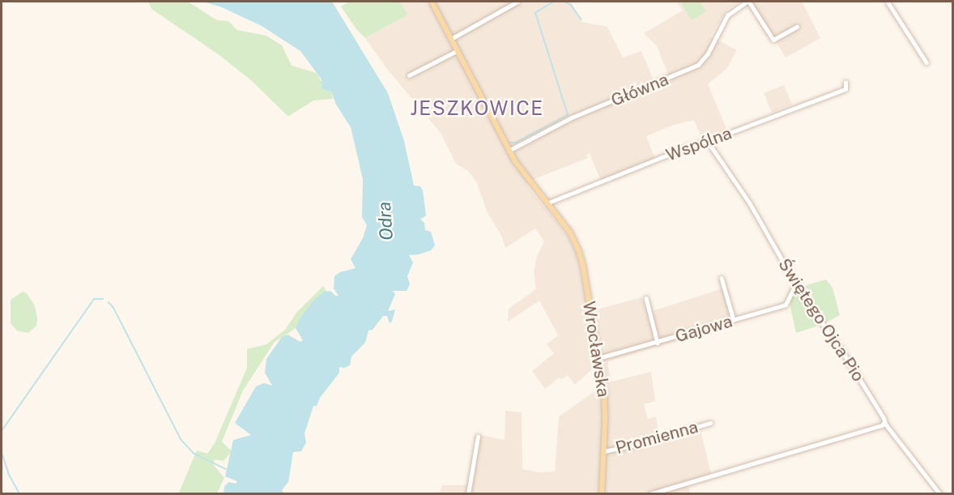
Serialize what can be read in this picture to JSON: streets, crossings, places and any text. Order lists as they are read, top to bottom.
{
  "streets": {
    "main road": ["Wrocławska"],
    "street": [
      "Główna",
      "Wspólna",
      "Świętego Ojca Pio",
      "Gajowa",
      "Promienna"
    ]
  },
  "crossings": [
    ["Główna", "Wrocławska"],
    ["Wspólna", "Świętego Ojca Pio"],
    ["Wspólna", "Wrocławska"],
    ["Świętego Ojca Pio", "Gajowa"],
    ["Gajowa", "Wrocławska"],
    ["Wrocławska", "Promienna"]
  ],
  "districts": ["JESZKOWICE"],
  "water": ["Odra"]
}
